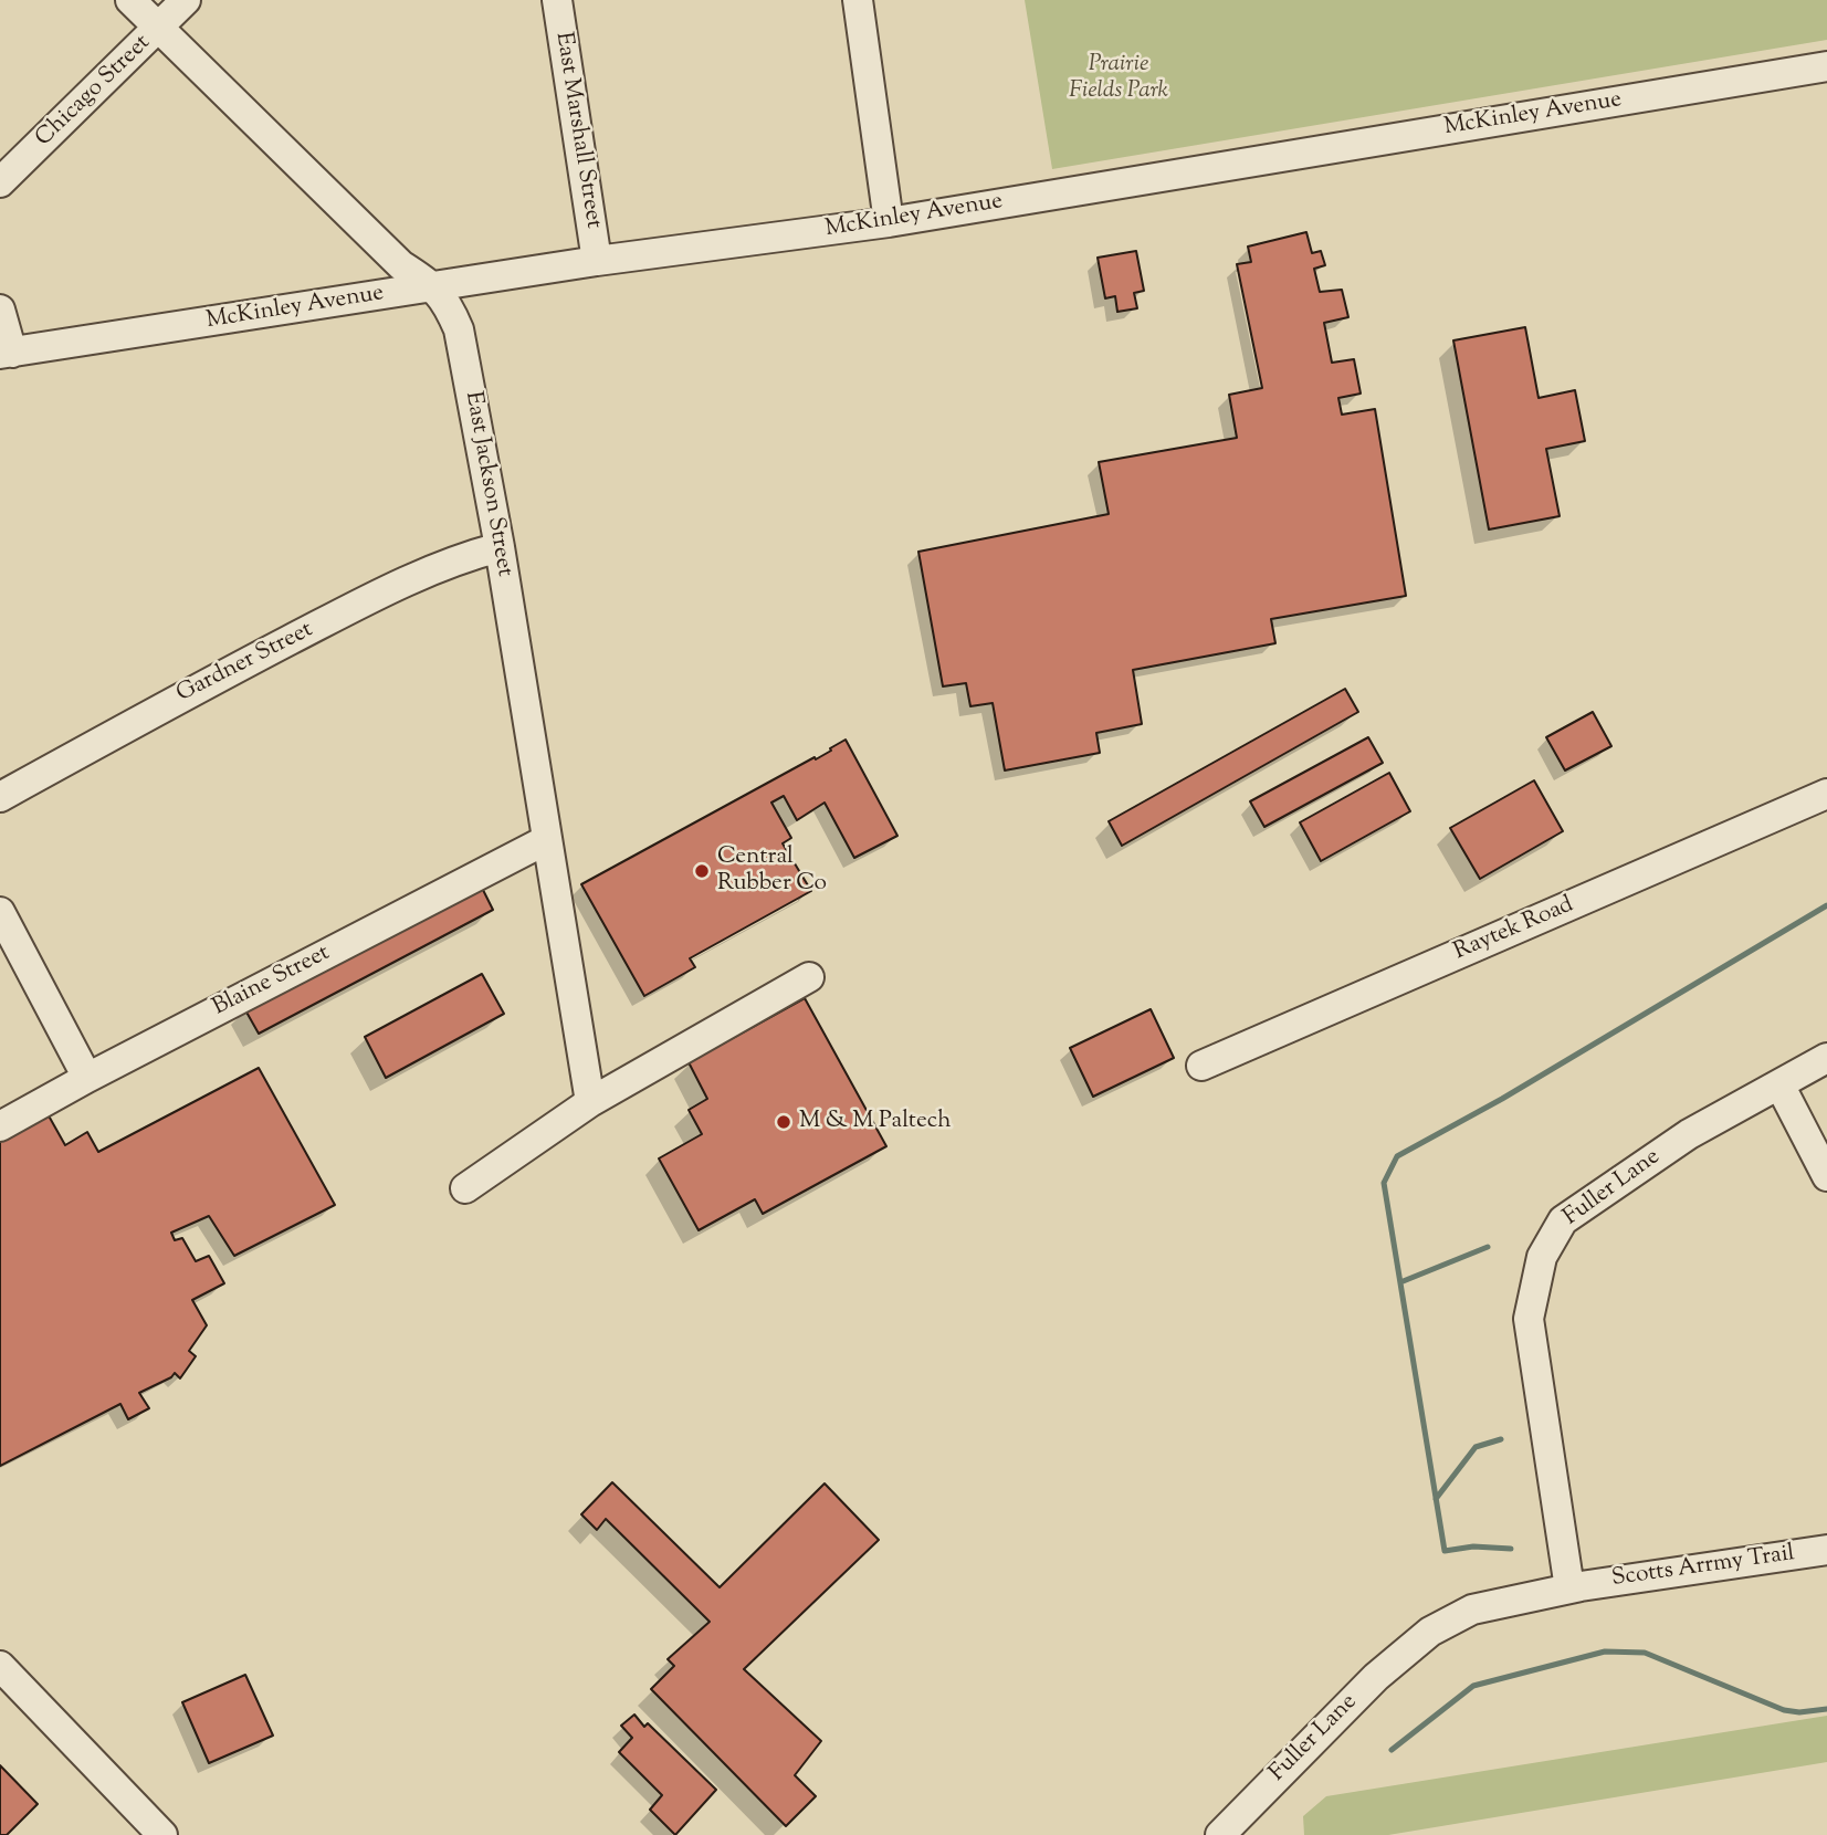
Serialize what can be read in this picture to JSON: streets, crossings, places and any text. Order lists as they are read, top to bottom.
{
  "streets": {
    "street": [
      "Chicago Street",
      "McKinley Avenue",
      "East Marshall Street",
      "East Jackson Street",
      "Gardner Street",
      "Raytek Road",
      "Blaine Street",
      "Fuller Lane",
      "Scotts Arrmy Trail"
    ]
  },
  "crossings": [
    ["Chicago Street", "East Jackson Street"],
    ["McKinley Avenue", "East Marshall Street"],
    ["McKinley Avenue", "East Jackson Street"],
    ["East Jackson Street", "Gardner Street"],
    ["East Jackson Street", "Blaine Street"],
    ["Fuller Lane", "Scotts Arrmy Trail"]
  ],
  "parks": ["Prairie Fields Park"],
  "places": ["Central Rubber Co", "M & M Paltech"]
}
